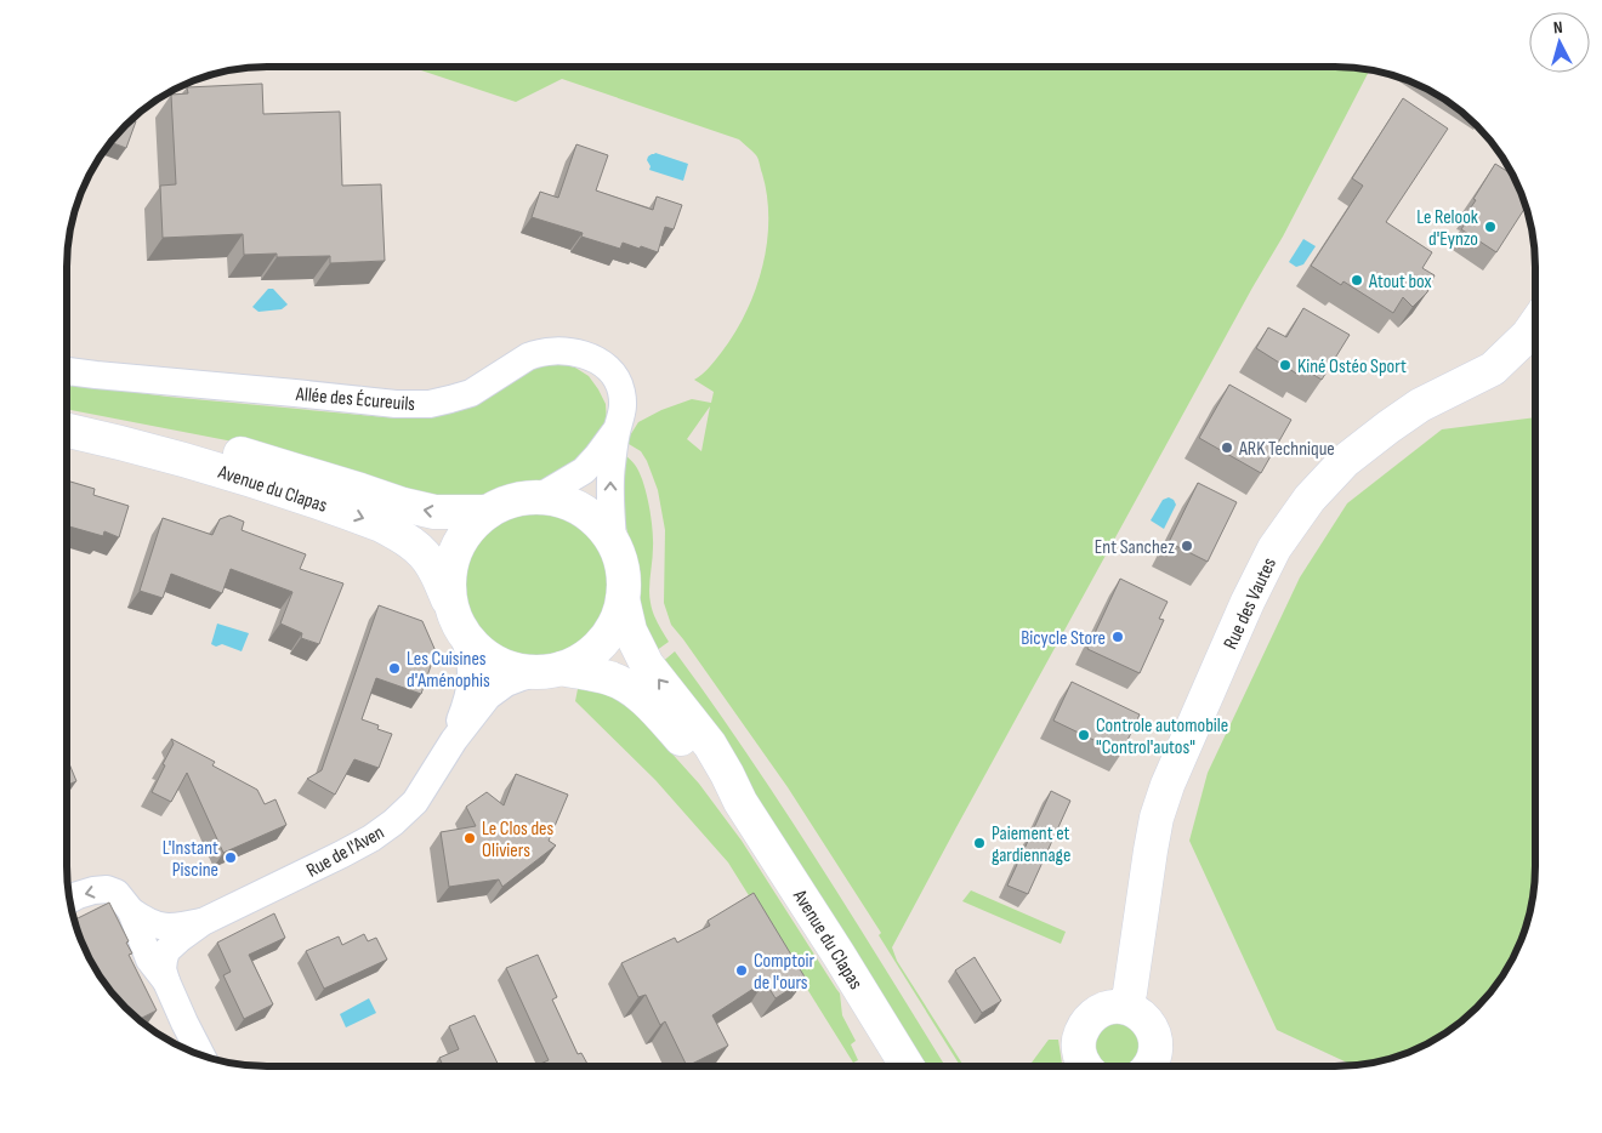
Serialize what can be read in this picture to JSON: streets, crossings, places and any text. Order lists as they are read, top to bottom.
{
  "streets": {
    "main road": ["Avenue du Clapas", "Rue des Vautes"],
    "street": ["Allée des Écureuils", "Rue de l'Aven"]
  },
  "crossings": [
    ["Allée des Écureuils", "Avenue du Clapas"],
    ["Allée des Écureuils", "Rue de l'Aven"],
    ["Avenue du Clapas", "Rue de l'Aven"]
  ],
  "places": [
    "Le Relook d'Eynzo",
    "Atout box",
    "Kiné Ostéo Sport",
    "ARK Technique",
    "Ent Sanchez",
    "Bicycle Store",
    "Les Cuisines d'Aménophis",
    "Controle automobile \"Control'autos\"",
    "Le Clos des Oliviers",
    "Paiement et gardiennage",
    "L'Instant Piscine",
    "Comptoir de l'ours"
  ],
  "north": "top"
}
